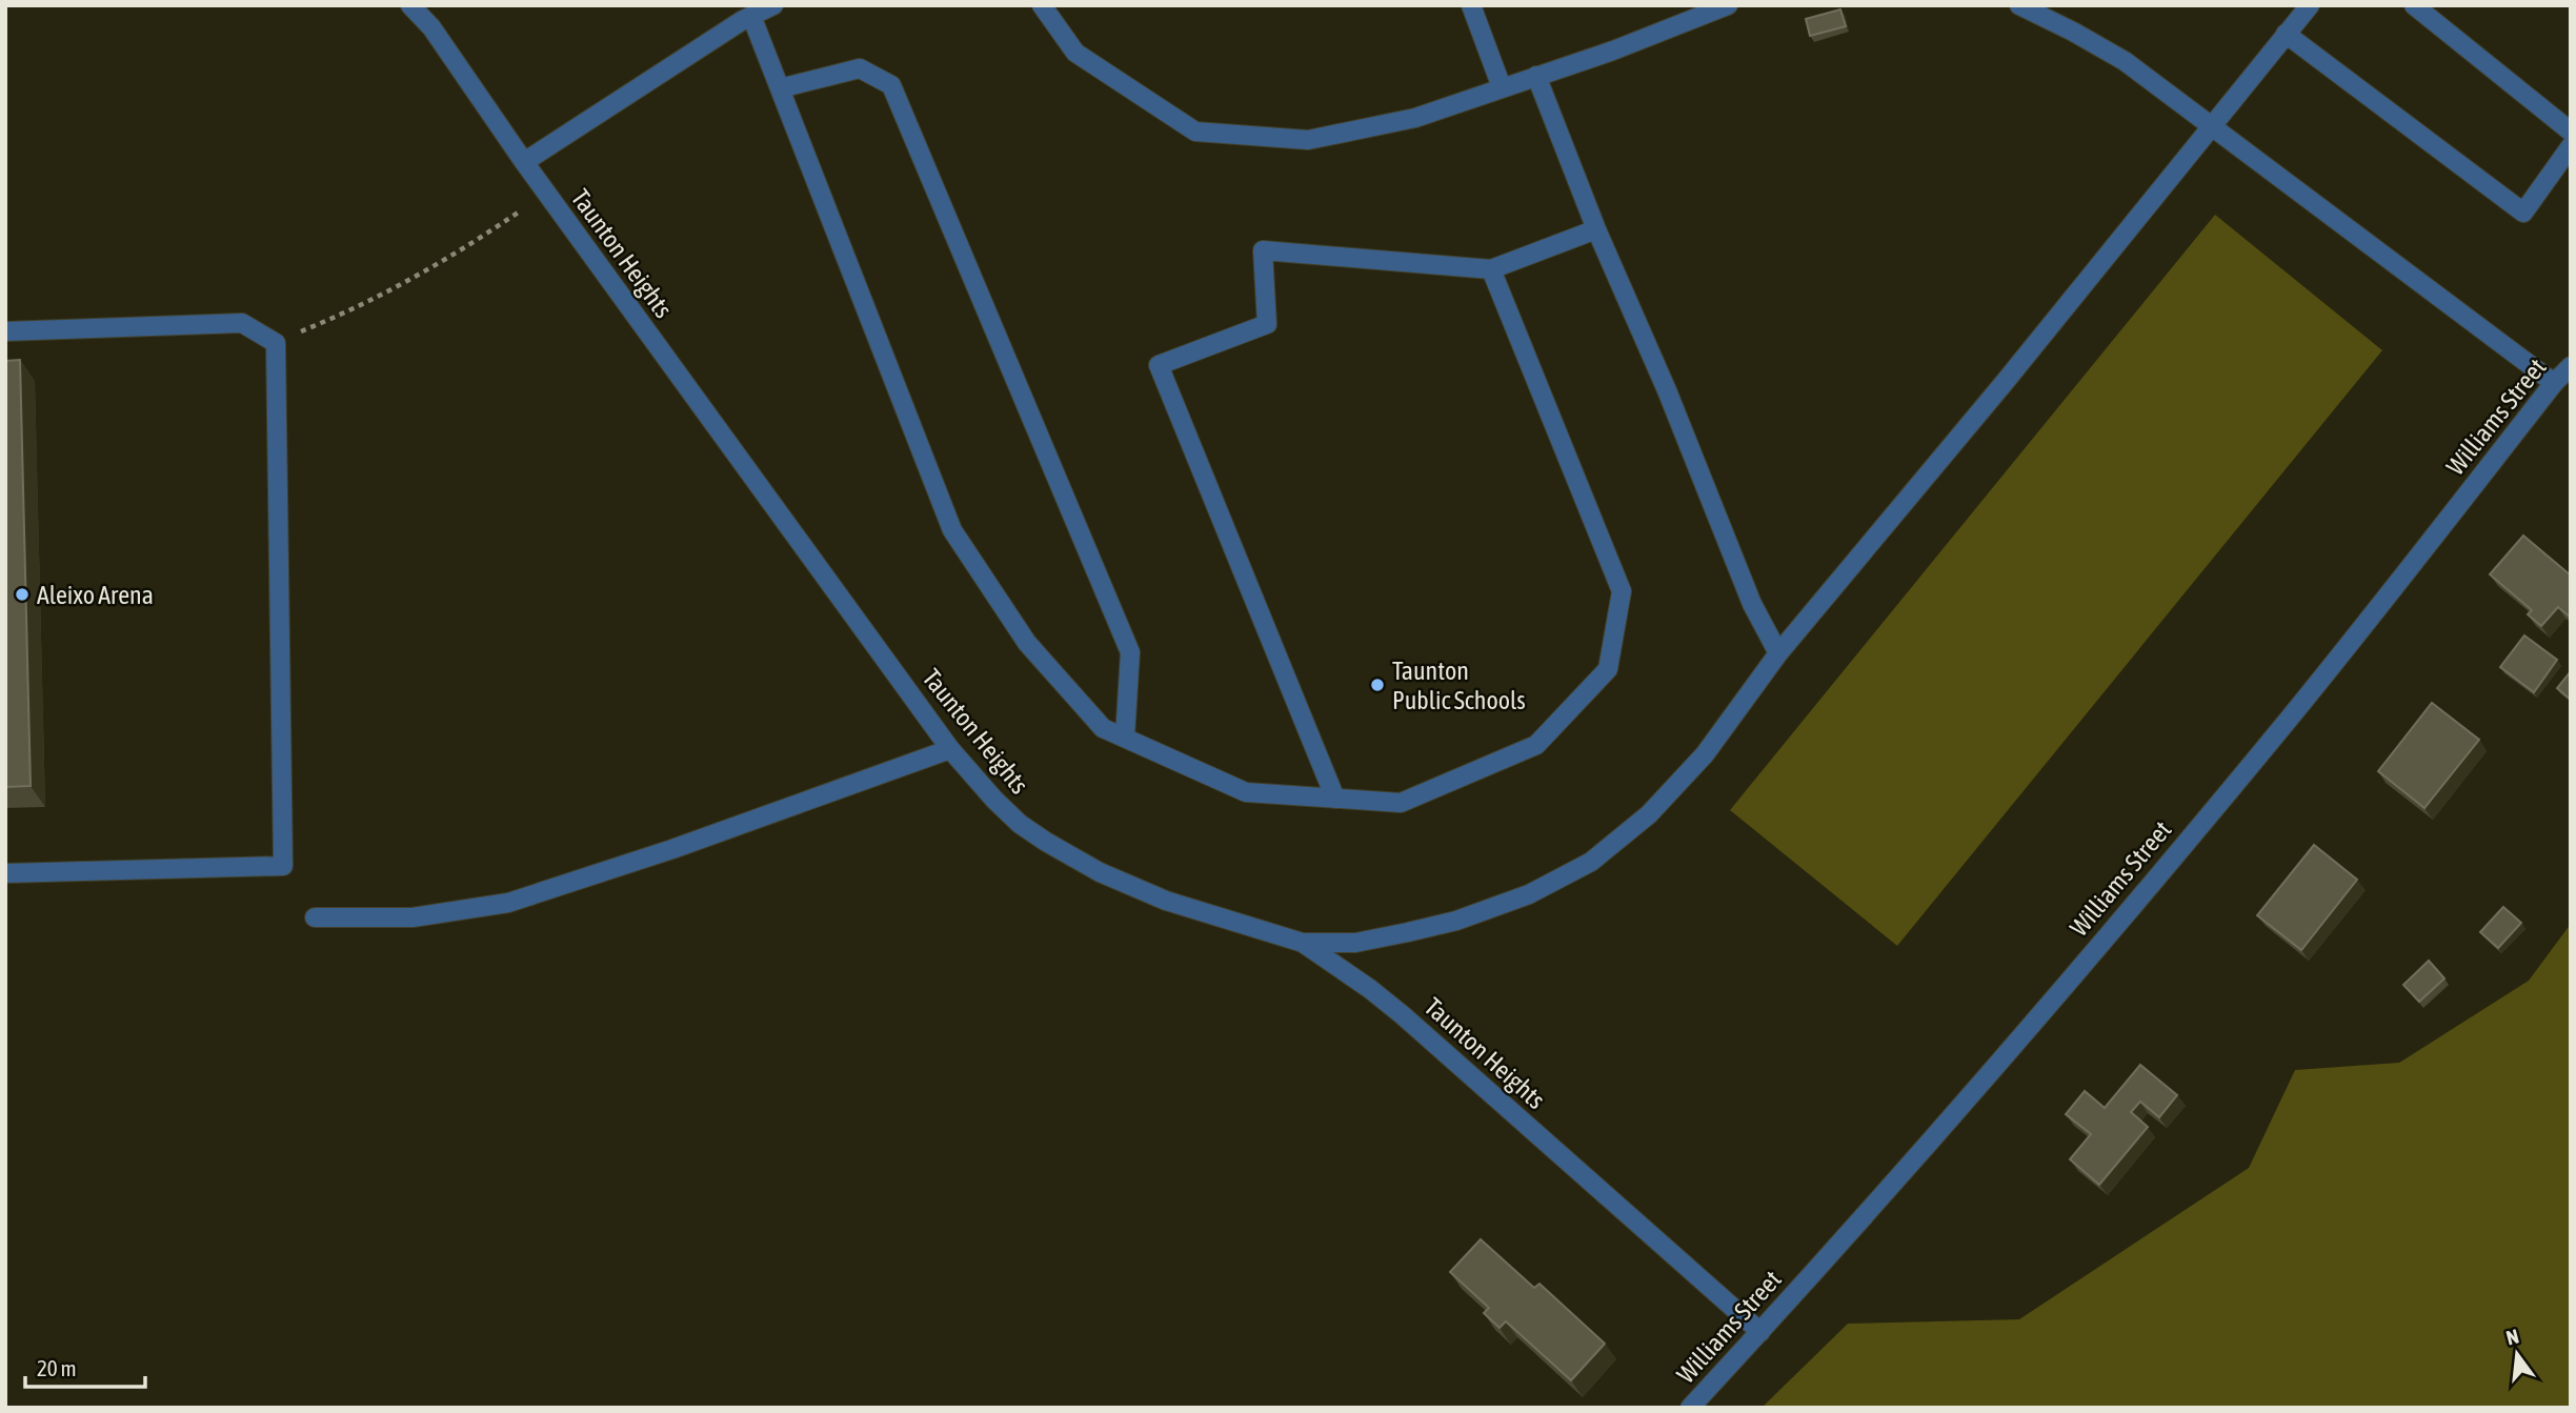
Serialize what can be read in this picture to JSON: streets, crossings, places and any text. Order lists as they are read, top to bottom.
{
  "streets": {
    "street": ["Taunton Heights", "Williams Street"]
  },
  "crossings": [
    ["Taunton Heights", "Williams Street"]
  ],
  "places": ["Aleixo Arena", "Taunton Public Schools"],
  "scale_bar": "20 m",
  "north": "top"
}
